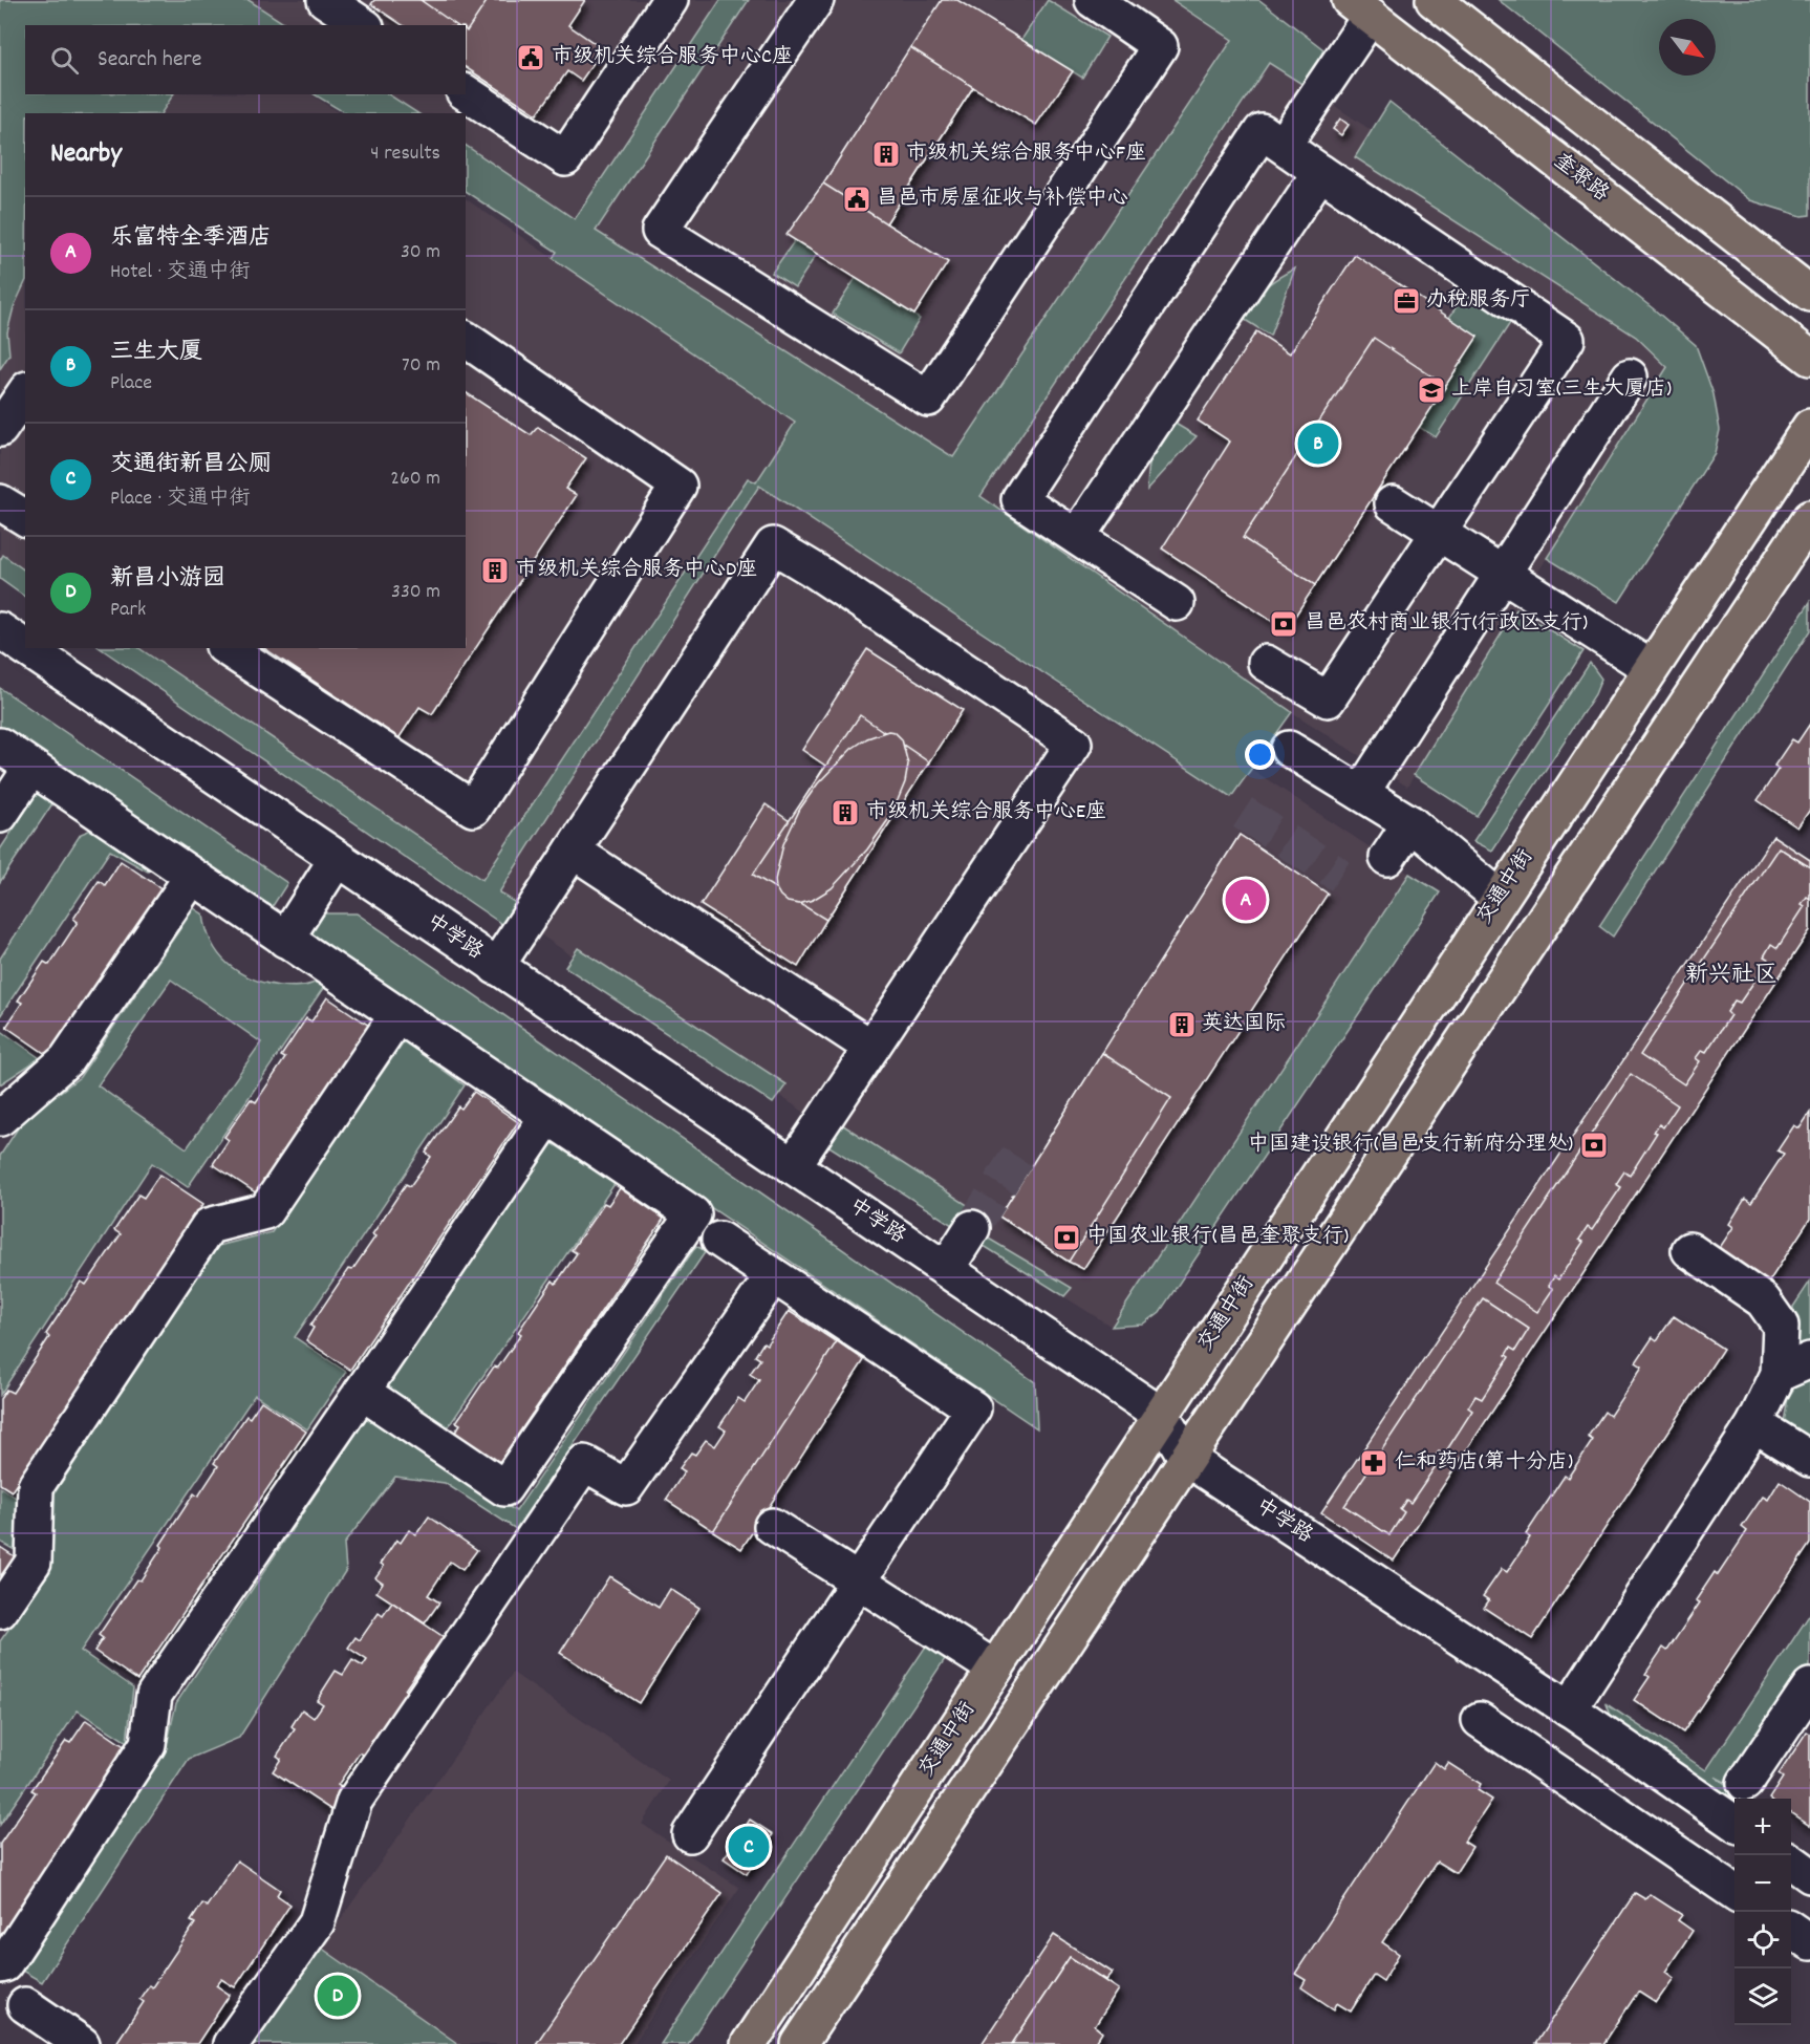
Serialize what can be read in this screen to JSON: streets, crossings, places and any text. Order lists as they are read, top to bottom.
{
  "streets": {
    "main road": ["奎聚路", "交通中街"],
    "street": ["中学路"]
  },
  "crossings": [
    ["交通中街", "中学路"]
  ],
  "districts": ["新兴社区"],
  "places": {
    "public building": ["市级机关综合服务中心C座", "昌邑市房屋征收与补偿中心"],
    "building": [
      "市级机关综合服务中心F座",
      "市级机关综合服务中心D座",
      "市级机关综合服务中心E座",
      "英达国际"
    ],
    "office": ["办税服务厅"],
    "school or university": ["上岸自习室(三生大厦店)"],
    "bank": ["昌邑农村商业银行(行政区支行)", "中国建设银行(昌邑支行新府分理处)", "中国农业银行(昌邑奎聚支行)"],
    "pharmacy": ["仁和药店(第十分店)"]
  },
  "north": "bottom right",
  "page": {
    "search": "Search here",
    "heading": ["Nearby", "4 results"],
    "list": [
      {
        "mark": "A",
        "name": "乐富特全季酒店",
        "note": "Hotel · 交通中街",
        "value": "30 m"
      },
      {
        "mark": "B",
        "name": "三生大厦",
        "note": "Place",
        "value": "70 m"
      },
      {
        "mark": "C",
        "name": "交通街新昌公厕",
        "note": "Place · 交通中街",
        "value": "260 m"
      },
      {
        "mark": "D",
        "name": "新昌小游园",
        "note": "Park",
        "value": "330 m"
      }
    ],
    "pins": [
      "B",
      "A",
      "C",
      "D"
    ],
    "map_buttons": ["+", "−"]
  }
}
